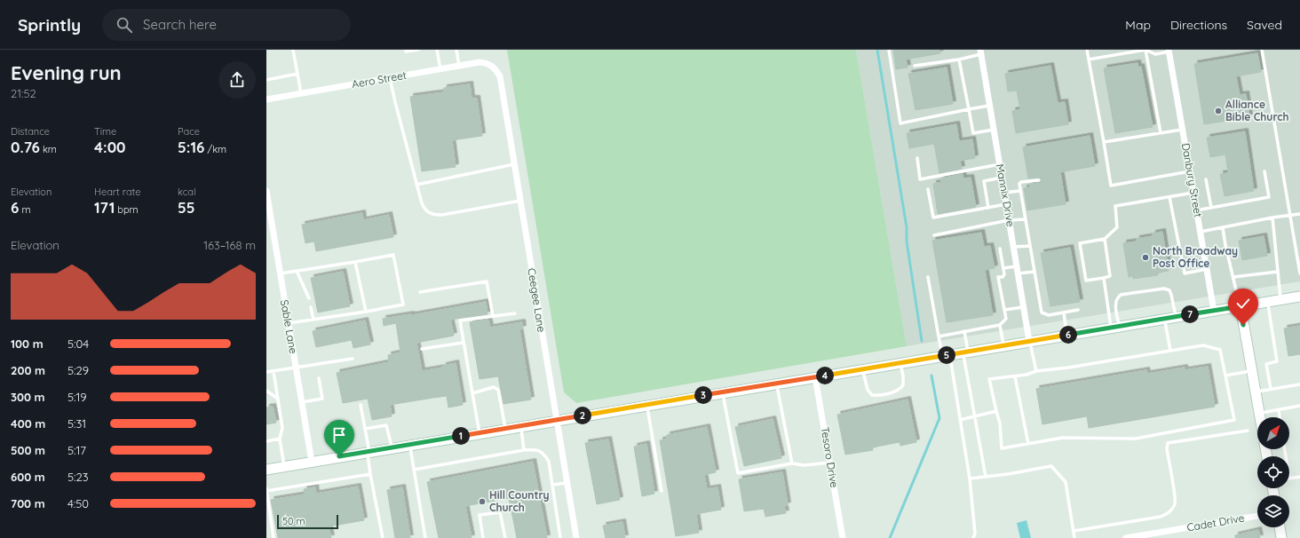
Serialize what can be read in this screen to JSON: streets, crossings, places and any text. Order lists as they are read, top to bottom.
{
  "streets": {
    "street": [
      "Aero Street",
      "Danbury Street",
      "Mannix Drive",
      "Ceegee Lane",
      "Sable Lane",
      "Tesoro Drive",
      "Cadet Drive"
    ]
  },
  "crossings": [
    ["Aero Street", "Ceegee Lane"]
  ],
  "places": ["Alliance Bible Church", "North Broadway Post Office", "Hill Country Church"],
  "scale_bar": "50 m",
  "north": "top right",
  "page": {
    "header": "Sprintly",
    "search": "Search here",
    "nav": ["Map", "Directions", "Saved"],
    "heading": ["Evening run", "21:52"],
    "stats": [
      ["Distance", "0.76 km"],
      ["Time", "4:00"],
      ["Pace", "5:16 /km"],
      ["Elevation", "6 m"],
      ["Heart rate", "171 bpm"],
      ["kcal", "55"]
    ],
    "chart": ["Elevation", "163–168 m"],
    "pins": [
      "7",
      "6",
      "5",
      "4",
      "3",
      "2",
      "1"
    ],
    "list": [
      {
        "name": "100 m",
        "note": "5:04"
      },
      {
        "name": "200 m",
        "note": "5:29"
      },
      {
        "name": "300 m",
        "note": "5:19"
      },
      {
        "name": "400 m",
        "note": "5:31"
      },
      {
        "name": "500 m",
        "note": "5:17"
      },
      {
        "name": "600 m",
        "note": "5:23"
      },
      {
        "name": "700 m",
        "note": "4:50"
      }
    ],
    "scale": "50 m"
  }
}
